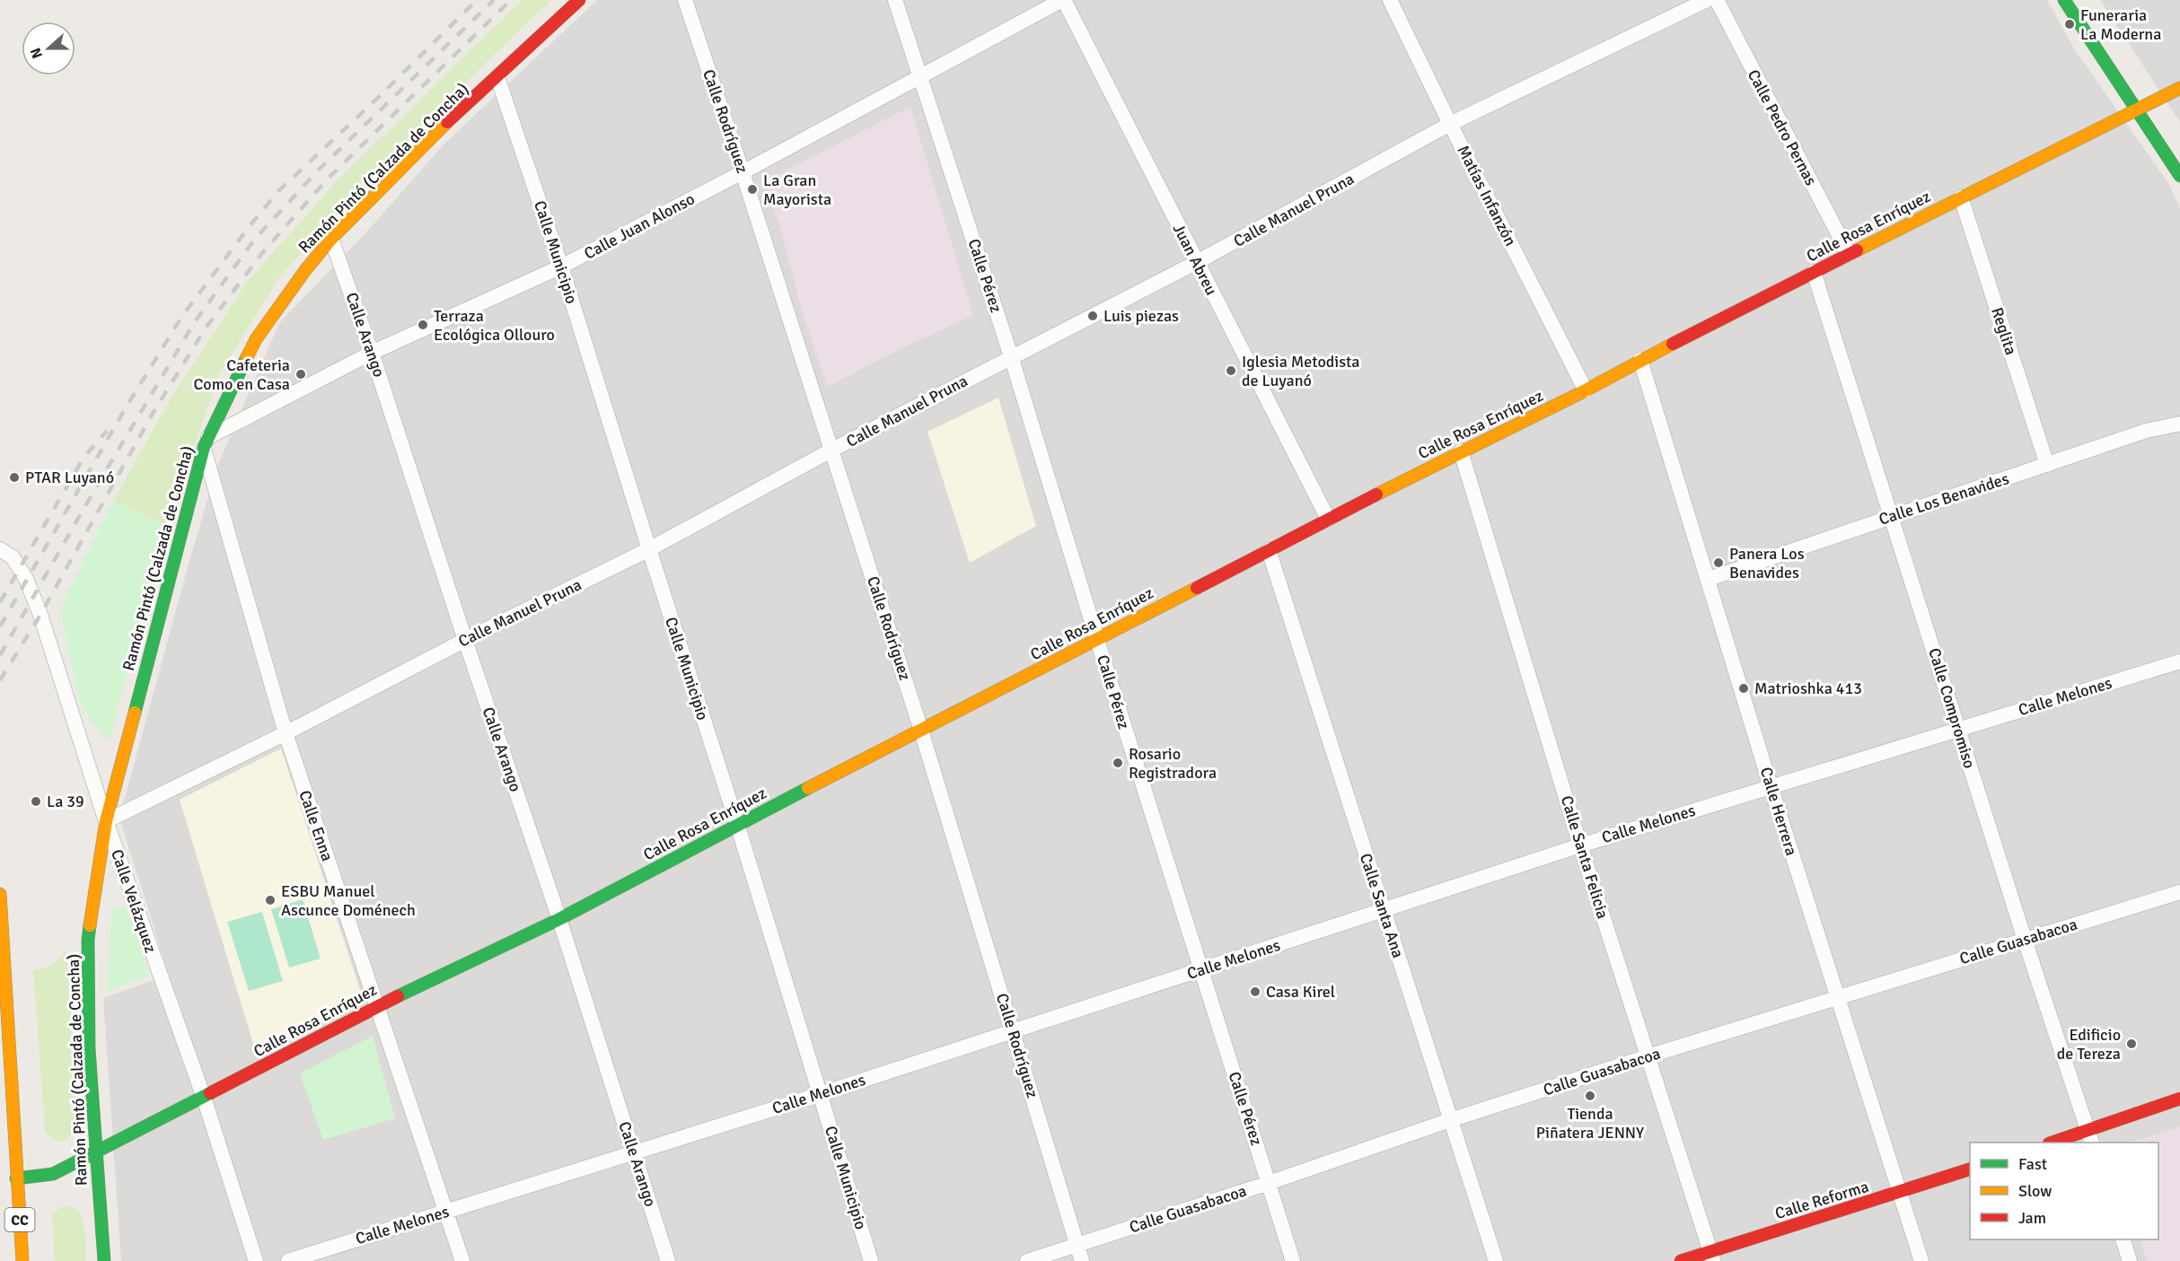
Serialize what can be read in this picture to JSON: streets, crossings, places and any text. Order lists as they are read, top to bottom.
{
  "streets": {
    "street": [
      "Calle Rodríguez",
      "Calle Pedro Pernas",
      "Ramón Pintó (Calzada de Concha)",
      "Matías Infanzón",
      "Calle Manuel Pruna",
      "Calle Juan Alonso",
      "Calle Rosa Enríquez",
      "Calle Municipio",
      "Juan Abreu",
      "Calle Pérez",
      "Reglita",
      "Calle Arango",
      "Calle Los Benavides",
      "Calle Melones",
      "Calle Compromiso",
      "Calle Herrera",
      "Calle Enna",
      "Calle Santa Felicia",
      "Calle Velázquez",
      "Calle Santa Ana",
      "Calle Guasabacoa",
      "Calle Reforma",
      "CC"
    ]
  },
  "crossings": [
    ["Calle Rodríguez", "Calle Manuel Pruna"],
    ["Calle Rodríguez", "Calle Juan Alonso"],
    ["Calle Rodríguez", "Calle Rosa Enríquez"],
    ["Calle Rodríguez", "Calle Melones"],
    ["Calle Rodríguez", "Calle Guasabacoa"],
    ["Calle Pedro Pernas", "Calle Rosa Enríquez"],
    ["Ramón Pintó (Calzada de Concha)", "Calle Manuel Pruna"],
    ["Ramón Pintó (Calzada de Concha)", "Calle Juan Alonso"],
    ["Ramón Pintó (Calzada de Concha)", "Calle Rosa Enríquez"],
    ["Ramón Pintó (Calzada de Concha)", "Calle Municipio"],
    ["Ramón Pintó (Calzada de Concha)", "Calle Arango"],
    ["Ramón Pintó (Calzada de Concha)", "Calle Enna"],
    ["Ramón Pintó (Calzada de Concha)", "Calle Velázquez"],
    ["Matías Infanzón", "Calle Manuel Pruna"],
    ["Matías Infanzón", "Calle Rosa Enríquez"],
    ["Calle Manuel Pruna", "Calle Municipio"],
    ["Calle Manuel Pruna", "Juan Abreu"],
    ["Calle Manuel Pruna", "Calle Pérez"],
    ["Calle Manuel Pruna", "Calle Arango"],
    ["Calle Manuel Pruna", "Calle Enna"],
    ["Calle Manuel Pruna", "Calle Velázquez"],
    ["Calle Juan Alonso", "Calle Municipio"],
    ["Calle Juan Alonso", "Juan Abreu"],
    ["Calle Juan Alonso", "Calle Pérez"],
    ["Calle Juan Alonso", "Calle Arango"],
    ["Calle Juan Alonso", "Calle Enna"],
    ["Calle Rosa Enríquez", "Calle Municipio"],
    ["Calle Rosa Enríquez", "Juan Abreu"],
    ["Calle Rosa Enríquez", "Calle Pérez"],
    ["Calle Rosa Enríquez", "Reglita"],
    ["Calle Rosa Enríquez", "Calle Arango"],
    ["Calle Rosa Enríquez", "Calle Compromiso"],
    ["Calle Rosa Enríquez", "Calle Herrera"],
    ["Calle Rosa Enríquez", "Calle Enna"],
    ["Calle Rosa Enríquez", "Calle Santa Felicia"],
    ["Calle Rosa Enríquez", "Calle Velázquez"],
    ["Calle Rosa Enríquez", "Calle Santa Ana"],
    ["Calle Rosa Enríquez", "CC"],
    ["Calle Municipio", "Calle Melones"],
    ["Calle Pérez", "Calle Melones"],
    ["Calle Pérez", "Calle Guasabacoa"],
    ["Reglita", "Calle Los Benavides"],
    ["Calle Arango", "Calle Melones"],
    ["Calle Los Benavides", "Calle Compromiso"],
    ["Calle Los Benavides", "Calle Herrera"],
    ["Calle Melones", "Calle Compromiso"],
    ["Calle Melones", "Calle Herrera"],
    ["Calle Melones", "Calle Enna"],
    ["Calle Melones", "Calle Santa Felicia"],
    ["Calle Melones", "Calle Santa Ana"],
    ["Calle Compromiso", "Calle Guasabacoa"],
    ["Calle Herrera", "Calle Guasabacoa"],
    ["Calle Herrera", "Calle Reforma"],
    ["Calle Santa Felicia", "Calle Guasabacoa"],
    ["Calle Santa Felicia", "Calle Reforma"],
    ["Calle Santa Ana", "Calle Guasabacoa"]
  ],
  "places": [
    "Funeraria La Moderna",
    "La Gran Mayorista",
    "Luis piezas",
    "Terraza Ecológica Ollouro",
    "Iglesia Metodista de Luyanó",
    "Cafeteria Como en Casa",
    "PTAR Luyanó",
    "Panera Los Benavides",
    "Matrioshka 413",
    "Rosario Registradora",
    "La 39",
    "ESBU Manuel Ascunce Doménech",
    "Casa Kirel",
    "Edificio de Tereza",
    "Tienda Piñatera JENNY"
  ],
  "legend": ["Fast", "Slow", "Jam"],
  "north": "left"
}
